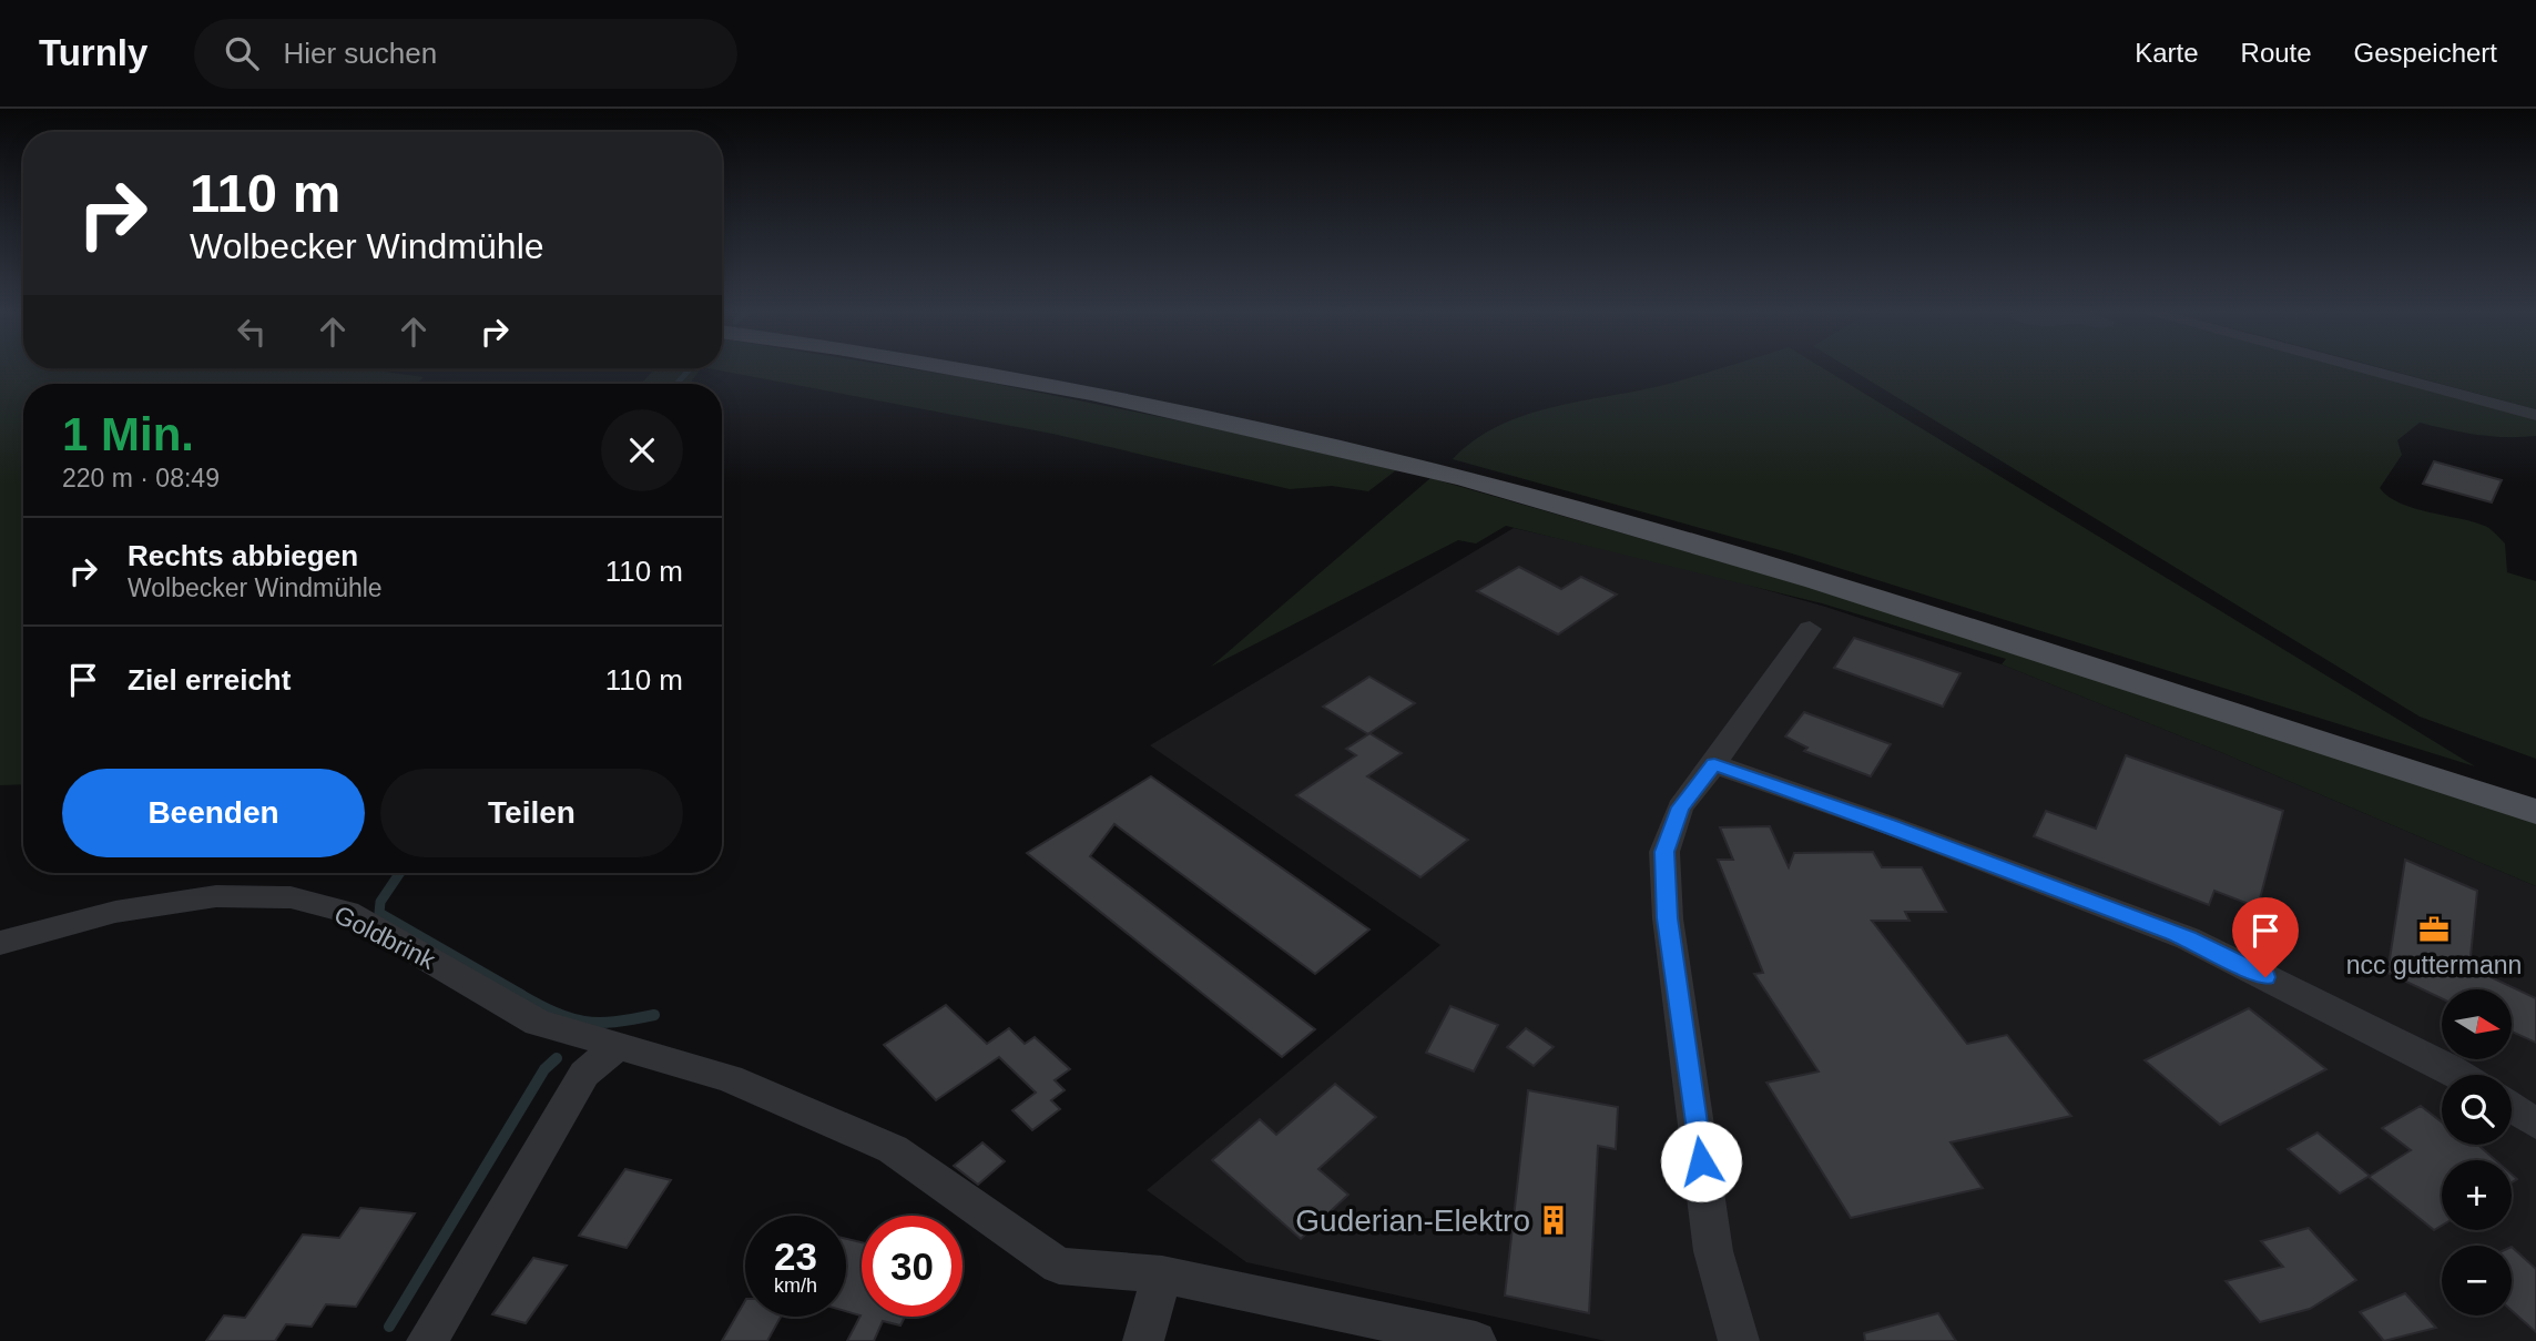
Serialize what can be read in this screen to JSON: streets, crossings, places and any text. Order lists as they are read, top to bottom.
{
  "streets": {
    "street": ["Goldbrink"]
  },
  "places": {
    "office": ["ncc guttermann"],
    "building": ["Guderian-Elektro"]
  },
  "north": "right",
  "page": {
    "header": "Turnly",
    "search": "Hier suchen",
    "nav": ["Karte", "Route", "Gespeichert"],
    "turn": ["110 m", "Wolbecker Windmühle"],
    "heading": ["1 Min.", "220 m · 08:49"],
    "list": [
      {
        "name": "Rechts abbiegen",
        "note": "Wolbecker Windmühle",
        "value": "110 m"
      },
      {
        "name": "Ziel erreicht",
        "value": "110 m"
      }
    ],
    "buttons": ["Beenden", "Teilen"],
    "map_buttons": ["+", "−"],
    "speed": "23 km/h",
    "limit": "30"
  }
}
